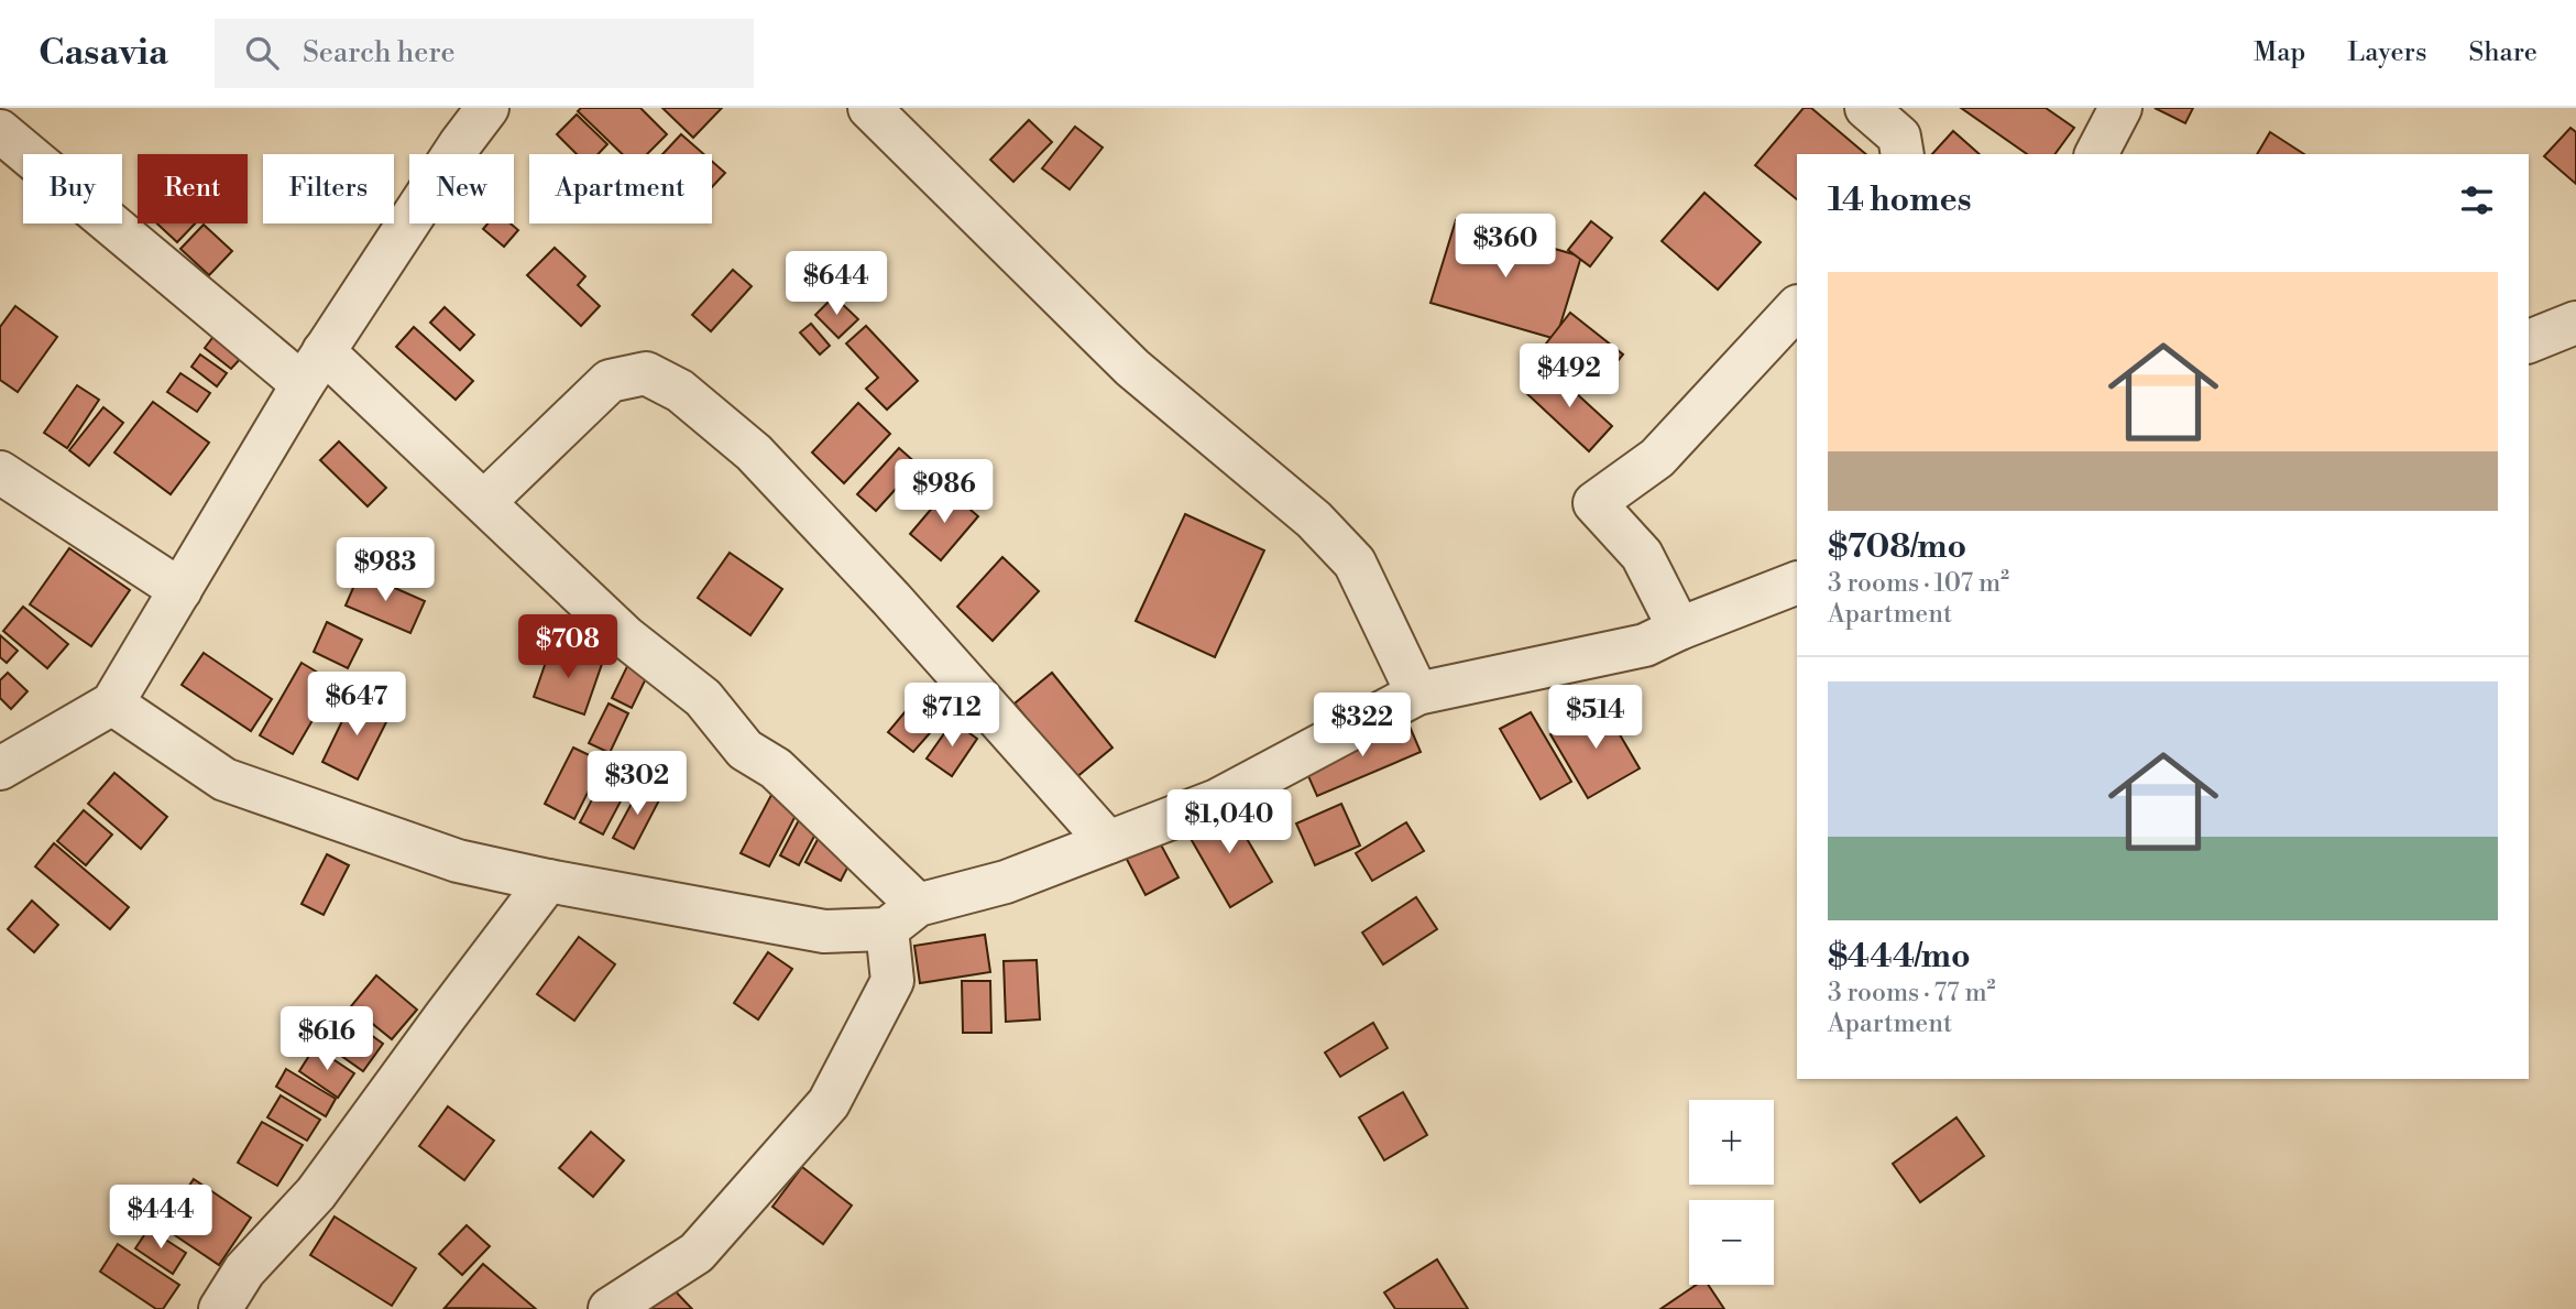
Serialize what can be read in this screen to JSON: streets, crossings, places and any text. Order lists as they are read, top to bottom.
{
  "page": {
    "header": "Casavia",
    "search": "Search here",
    "nav": ["Map", "Layers", "Share"],
    "chip": [
      "Buy",
      "Rent",
      "Filters",
      "New",
      "Apartment"
    ],
    "heading": "14 homes",
    "price": [
      "$360",
      "$644",
      "$492",
      "$986",
      "$983",
      "$708",
      "$647",
      "$712",
      "$514",
      "$322",
      "$302",
      "$1,040",
      "$616",
      "$444"
    ],
    "list": [
      {
        "name": "$708/mo",
        "note": "3 rooms · 107 m² · Apartment"
      },
      {
        "name": "$444/mo",
        "note": "3 rooms · 77 m² · Apartment"
      }
    ],
    "map_buttons": ["+", "−"]
  }
}
